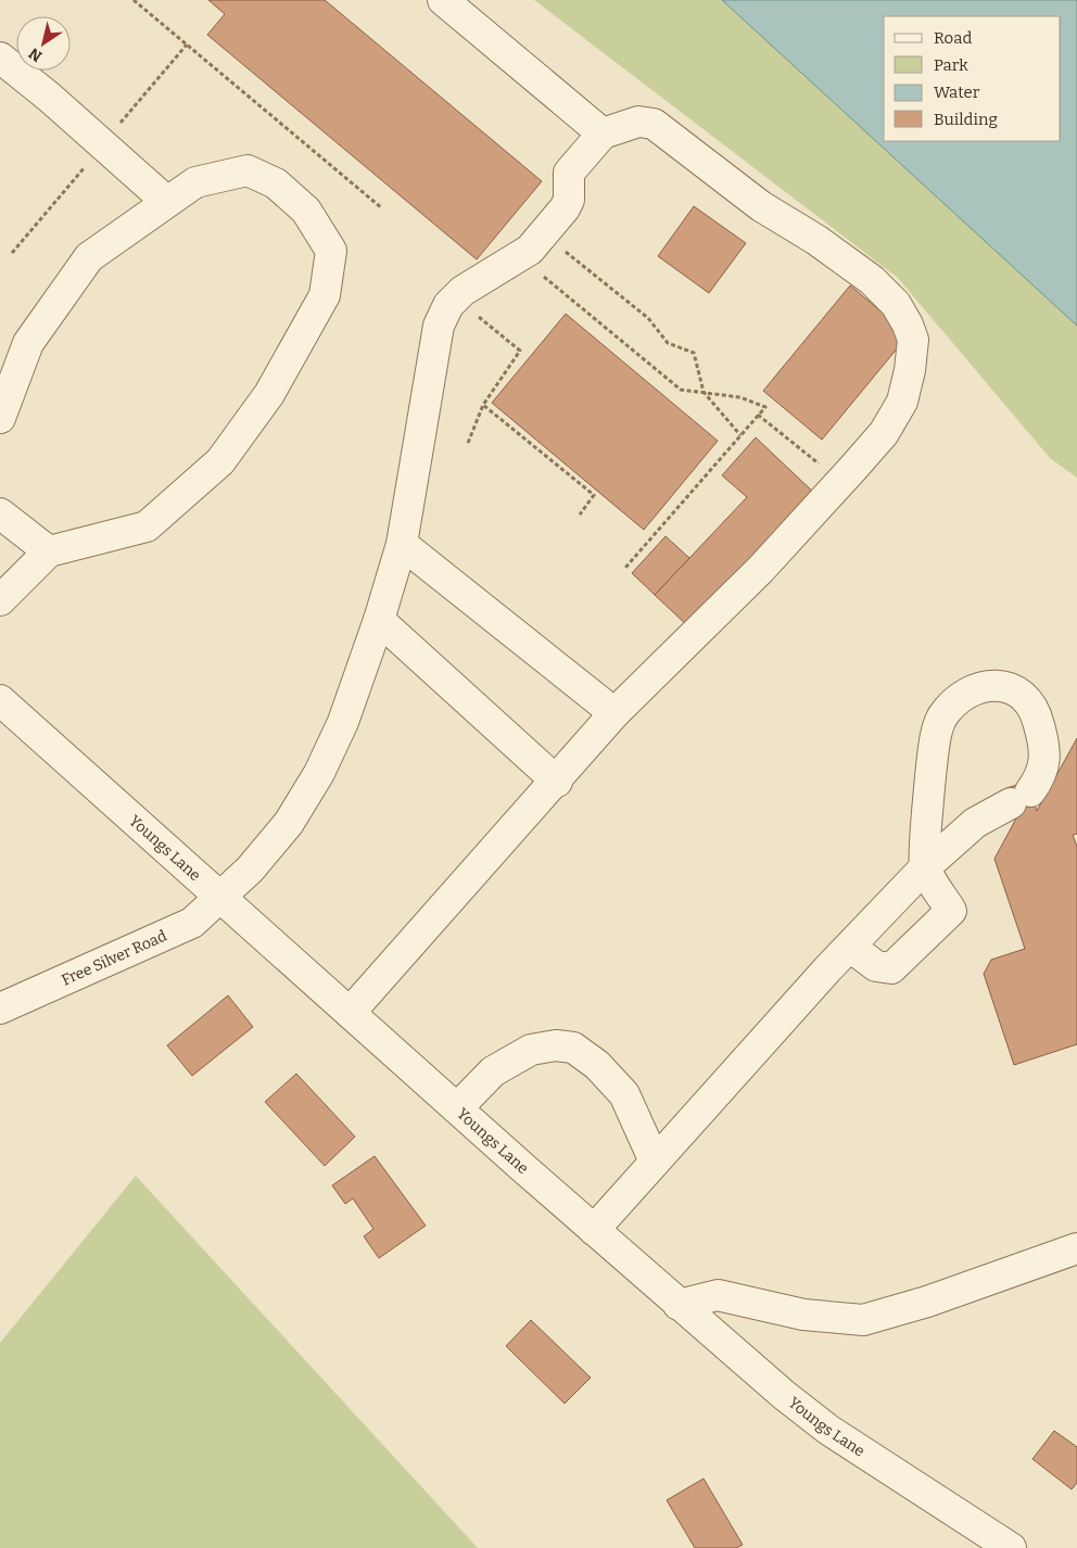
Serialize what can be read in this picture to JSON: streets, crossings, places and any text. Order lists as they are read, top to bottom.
{
  "streets": {
    "street": ["Youngs Lane", "Free Silver Road"]
  },
  "crossings": [
    ["Youngs Lane", "Free Silver Road"]
  ],
  "legend": [
    "Road",
    "Park",
    "Water",
    "Building"
  ],
  "north": "bottom left"
}
